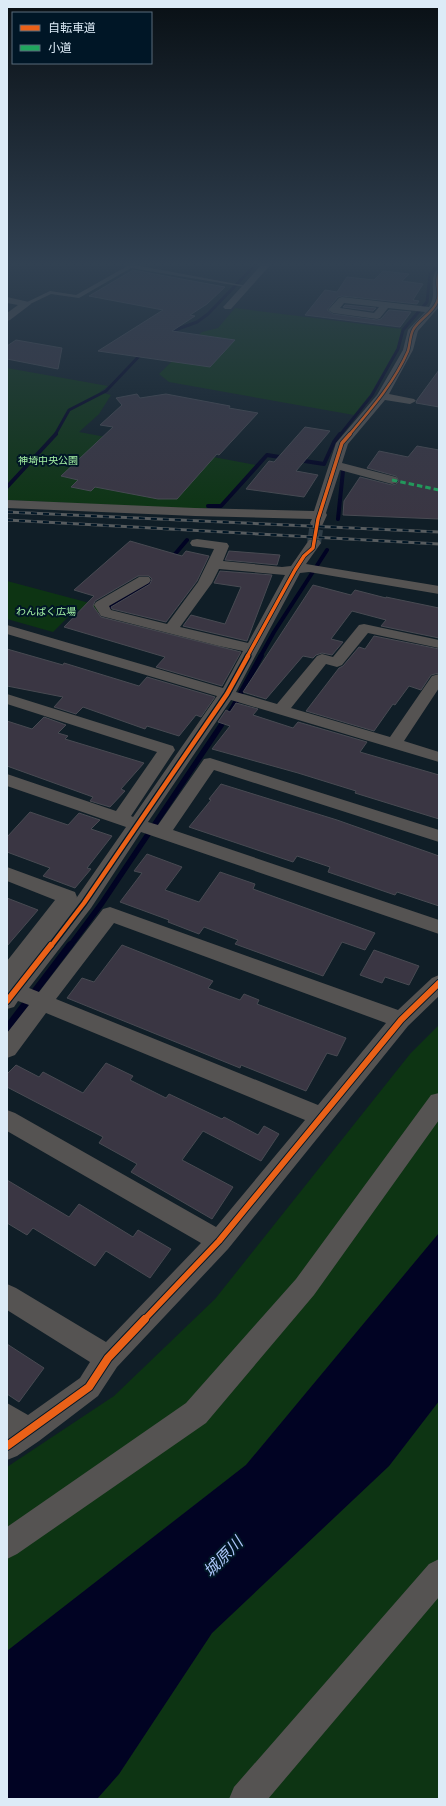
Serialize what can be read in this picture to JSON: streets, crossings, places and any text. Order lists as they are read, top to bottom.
{
  "water": ["城原川"],
  "parks": ["神埼中央公園", "わんぱく広場"],
  "legend": ["自転車道", "小道"]
}
